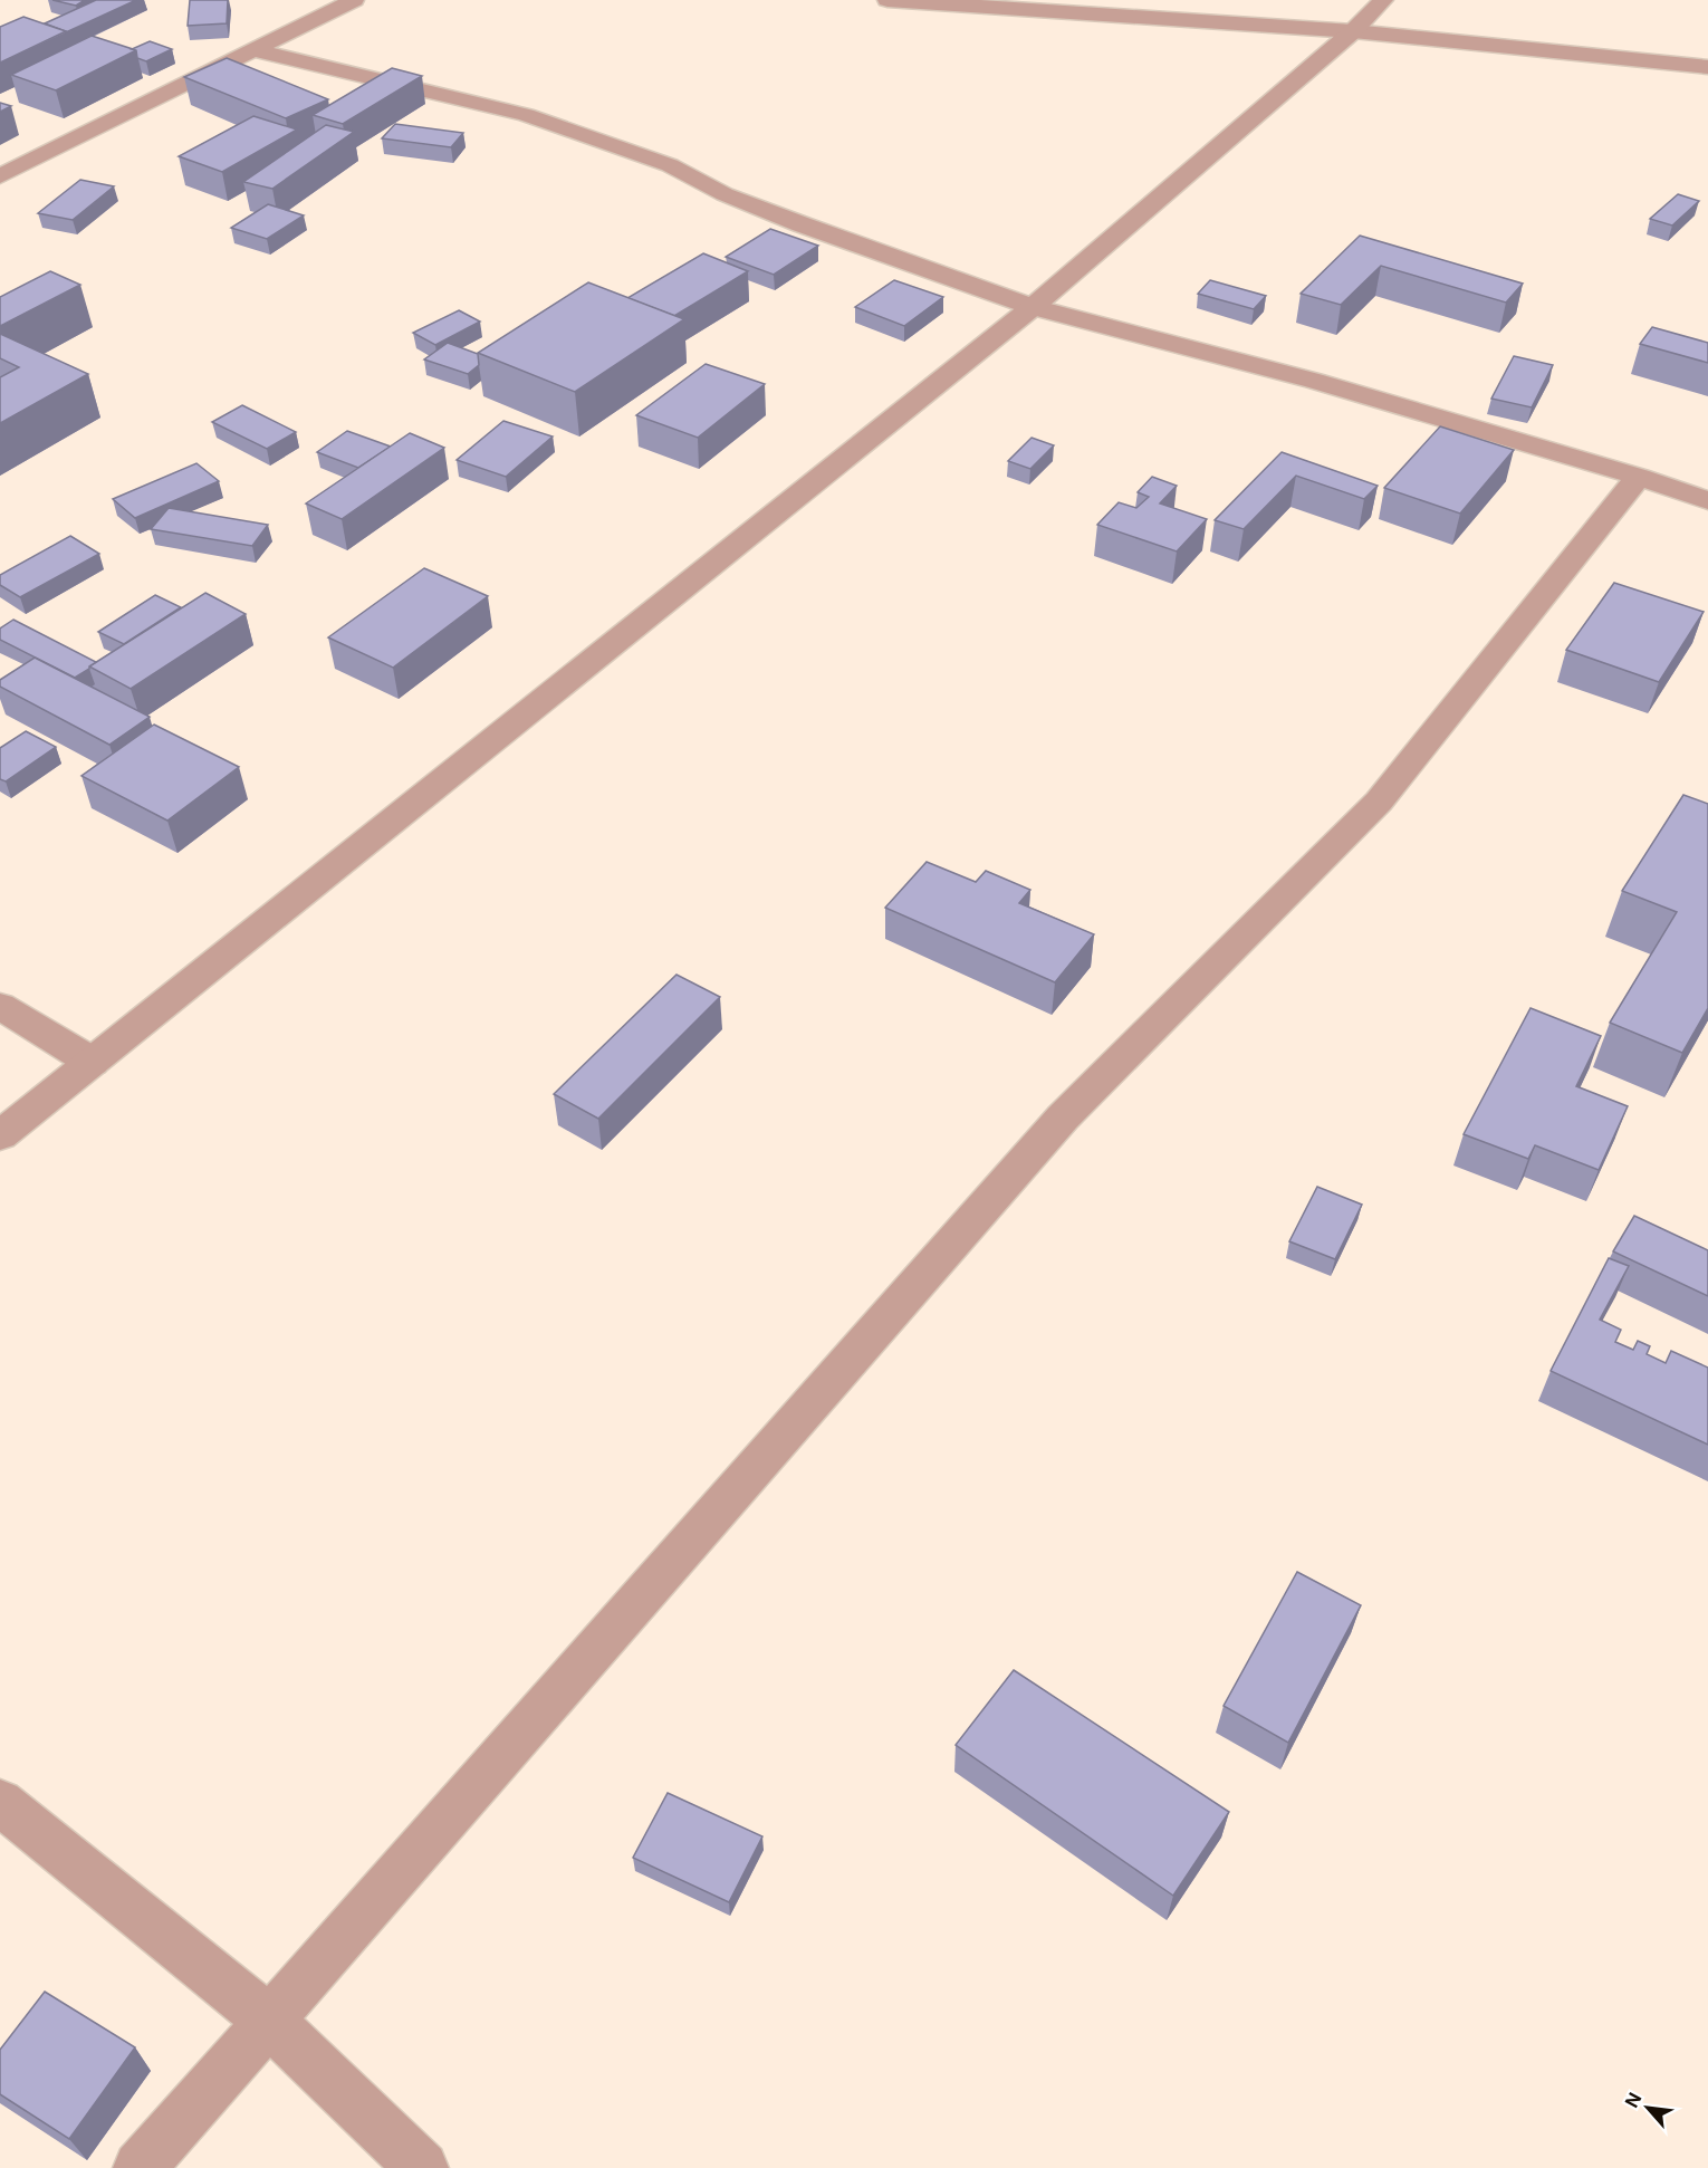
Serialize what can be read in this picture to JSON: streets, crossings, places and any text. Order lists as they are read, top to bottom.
{
  "north": "top left"
}
